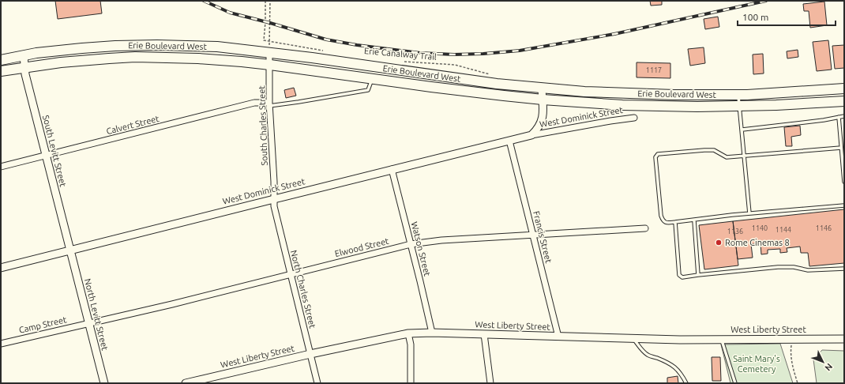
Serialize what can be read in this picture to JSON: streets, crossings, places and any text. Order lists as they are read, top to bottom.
{
  "streets": {
    "main road": ["Erie Boulevard West"],
    "street": [
      "West Dominick Street",
      "Calvert Street",
      "South Charles Street",
      "South Levitt Street",
      "Francis Street",
      "Elwood Street",
      "Watson Street",
      "North Charles Street",
      "North Levitt Street",
      "Camp Street",
      "West Liberty Street"
    ],
    "path": ["Erie Canalway Trail"]
  },
  "crossings": [
    ["Erie Boulevard West", "West Dominick Street"],
    ["Erie Boulevard West", "South Charles Street"],
    ["Erie Boulevard West", "South Levitt Street"],
    ["West Dominick Street", "South Charles Street"],
    ["West Dominick Street", "South Levitt Street"],
    ["West Dominick Street", "Francis Street"],
    ["West Dominick Street", "Watson Street"],
    ["West Dominick Street", "North Charles Street"],
    ["West Dominick Street", "North Levitt Street"],
    ["Calvert Street", "South Charles Street"],
    ["Calvert Street", "South Levitt Street"],
    ["South Charles Street", "North Charles Street"],
    ["South Levitt Street", "North Levitt Street"],
    ["Francis Street", "Elwood Street"],
    ["Francis Street", "West Liberty Street"],
    ["Elwood Street", "Watson Street"],
    ["Elwood Street", "North Charles Street"],
    ["Elwood Street", "North Levitt Street"],
    ["Elwood Street", "Camp Street"],
    ["Watson Street", "West Liberty Street"],
    ["North Charles Street", "West Liberty Street"],
    ["North Levitt Street", "Camp Street"]
  ],
  "parks": ["Saint Mary's Cemetery"],
  "places": ["Rome Cinemas 8"],
  "house_numbers": [
    "1117",
    "1140",
    "1146",
    "1144",
    "1136"
  ],
  "scale_bar": "100 m",
  "north": "bottom right"
}
